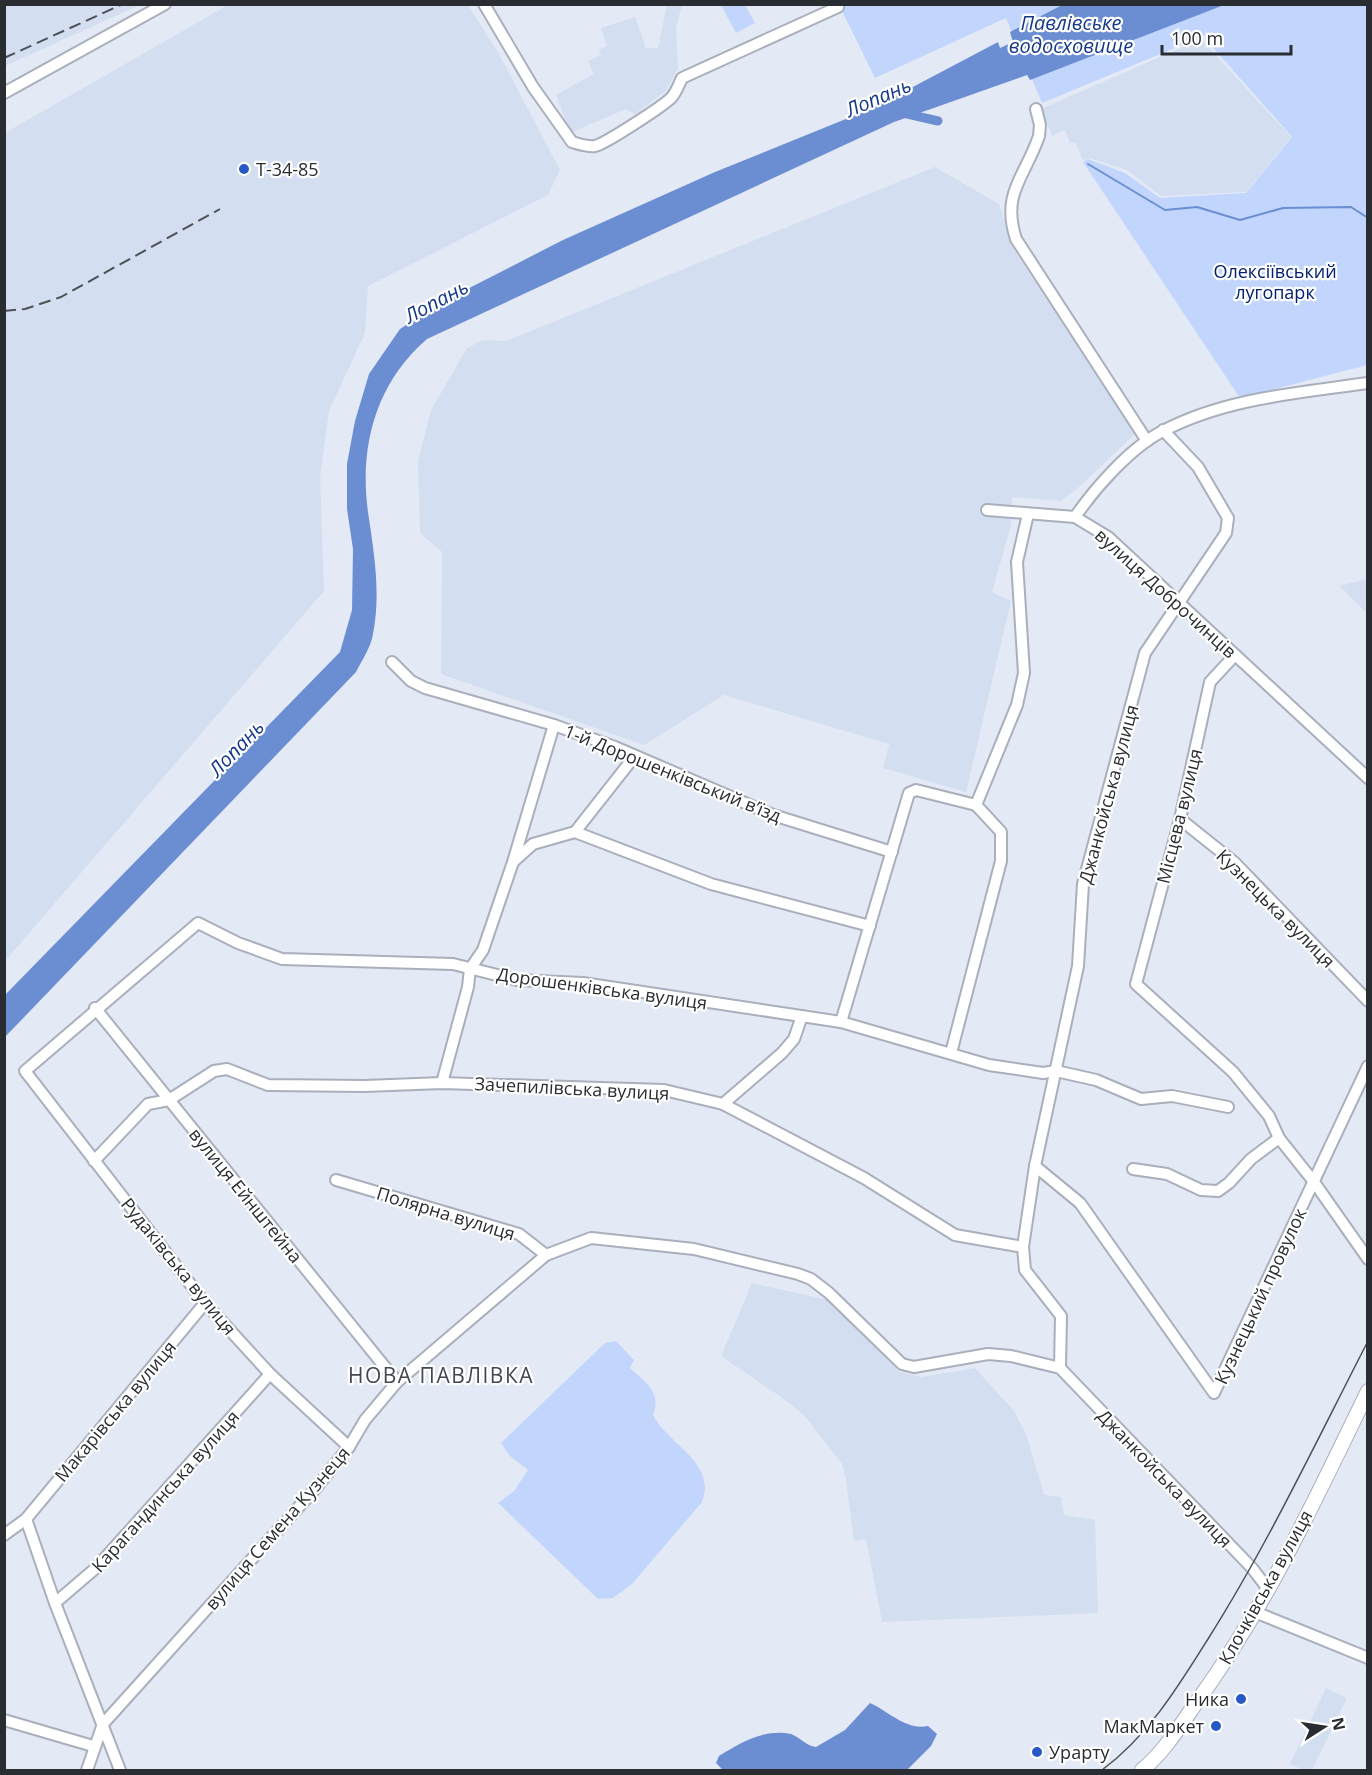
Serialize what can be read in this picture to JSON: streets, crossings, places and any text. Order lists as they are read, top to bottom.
{
  "streets": {
    "main road": ["Клочківська вулиця"],
    "street": [
      "вулиця Доброчинців",
      "1-й Дорошенківський в’їзд",
      "Джанкойська вулиця",
      "Місцева вулиця",
      "Кузнецька вулиця",
      "Дорошенківська вулиця",
      "Зачепилівська вулиця",
      "вулиця Ейнштейна",
      "Полярна вулиця",
      "Рудаківська вулиця",
      "Кузнецький провулок",
      "Макарівська вулиця",
      "Карагандинська вулиця",
      "вулиця Семена Кузнеця"
    ]
  },
  "crossings": [
    ["вулиця Доброчинців", "Джанкойська вулиця"],
    ["вулиця Доброчинців", "Місцева вулиця"],
    ["Джанкойська вулиця", "Дорошенківська вулиця"],
    ["Джанкойська вулиця", "Зачепилівська вулиця"],
    ["Джанкойська вулиця", "Кузнецький провулок"],
    ["Джанкойська вулиця", "Клочківська вулиця"],
    ["Місцева вулиця", "Кузнецька вулиця"],
    ["Дорошенківська вулиця", "вулиця Ейнштейна"],
    ["Дорошенківська вулиця", "Рудаківська вулиця"],
    ["Зачепилівська вулиця", "вулиця Ейнштейна"],
    ["Зачепилівська вулиця", "Рудаківська вулиця"],
    ["вулиця Ейнштейна", "вулиця Семена Кузнеця"],
    ["Полярна вулиця", "вулиця Семена Кузнеця"],
    ["Рудаківська вулиця", "Макарівська вулиця"],
    ["Рудаківська вулиця", "Карагандинська вулиця"],
    ["Рудаківська вулиця", "вулиця Семена Кузнеця"]
  ],
  "districts": ["НОВА ПАВЛІВКА"],
  "water": ["Павлівське водосховище", "Лопань"],
  "parks": ["Олексіївський лугопарк"],
  "places": [
    "Т-34-85",
    "Ника",
    "МакМаркет",
    "Урарту"
  ],
  "scale_bar": "100 m",
  "north": "right"
}
